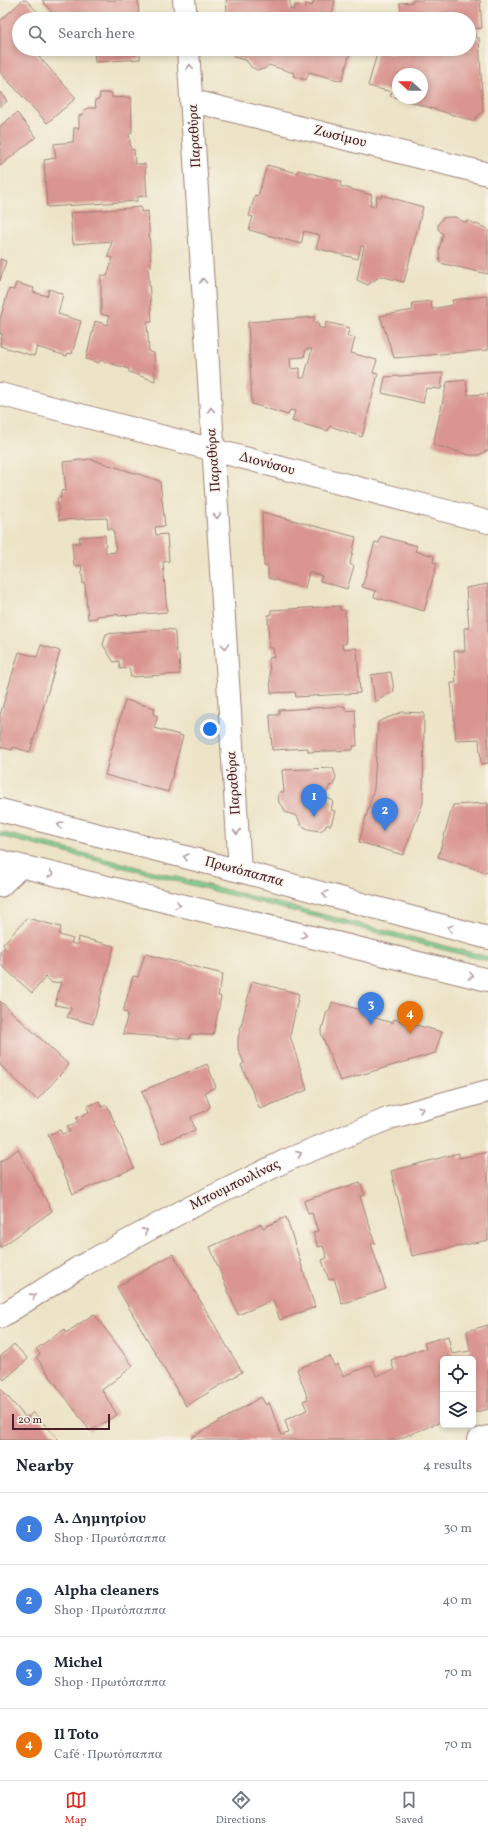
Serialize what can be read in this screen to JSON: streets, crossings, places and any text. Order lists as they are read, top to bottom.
{
  "streets": {
    "street": [
      "Παραθύρα",
      "Ζωσίμου",
      "Διονύσου",
      "Πρωτόπαππα",
      "Μπουμπουλίνας"
    ]
  },
  "crossings": [
    ["Παραθύρα", "Ζωσίμου"],
    ["Παραθύρα", "Διονύσου"],
    ["Παραθύρα", "Πρωτόπαππα"]
  ],
  "one_way": ["Μπουμπουλίνας"],
  "scale_bar": "20 m",
  "north": "left",
  "page": {
    "search": "Search here",
    "pins": [
      "1",
      "2",
      "3",
      "4"
    ],
    "scale": "20 m",
    "heading": ["Nearby", "4 results"],
    "list": [
      {
        "mark": "1",
        "name": "Α. Δημητρίου",
        "note": "Shop · Πρωτόπαππα",
        "value": "30 m"
      },
      {
        "mark": "2",
        "name": "Alpha cleaners",
        "note": "Shop · Πρωτόπαππα",
        "value": "40 m"
      },
      {
        "mark": "3",
        "name": "Michel",
        "note": "Shop · Πρωτόπαππα",
        "value": "70 m"
      },
      {
        "mark": "4",
        "name": "Il Toto",
        "note": "Café · Πρωτόπαππα",
        "value": "70 m"
      }
    ],
    "nav": ["Map", "Directions", "Saved"]
  }
}
